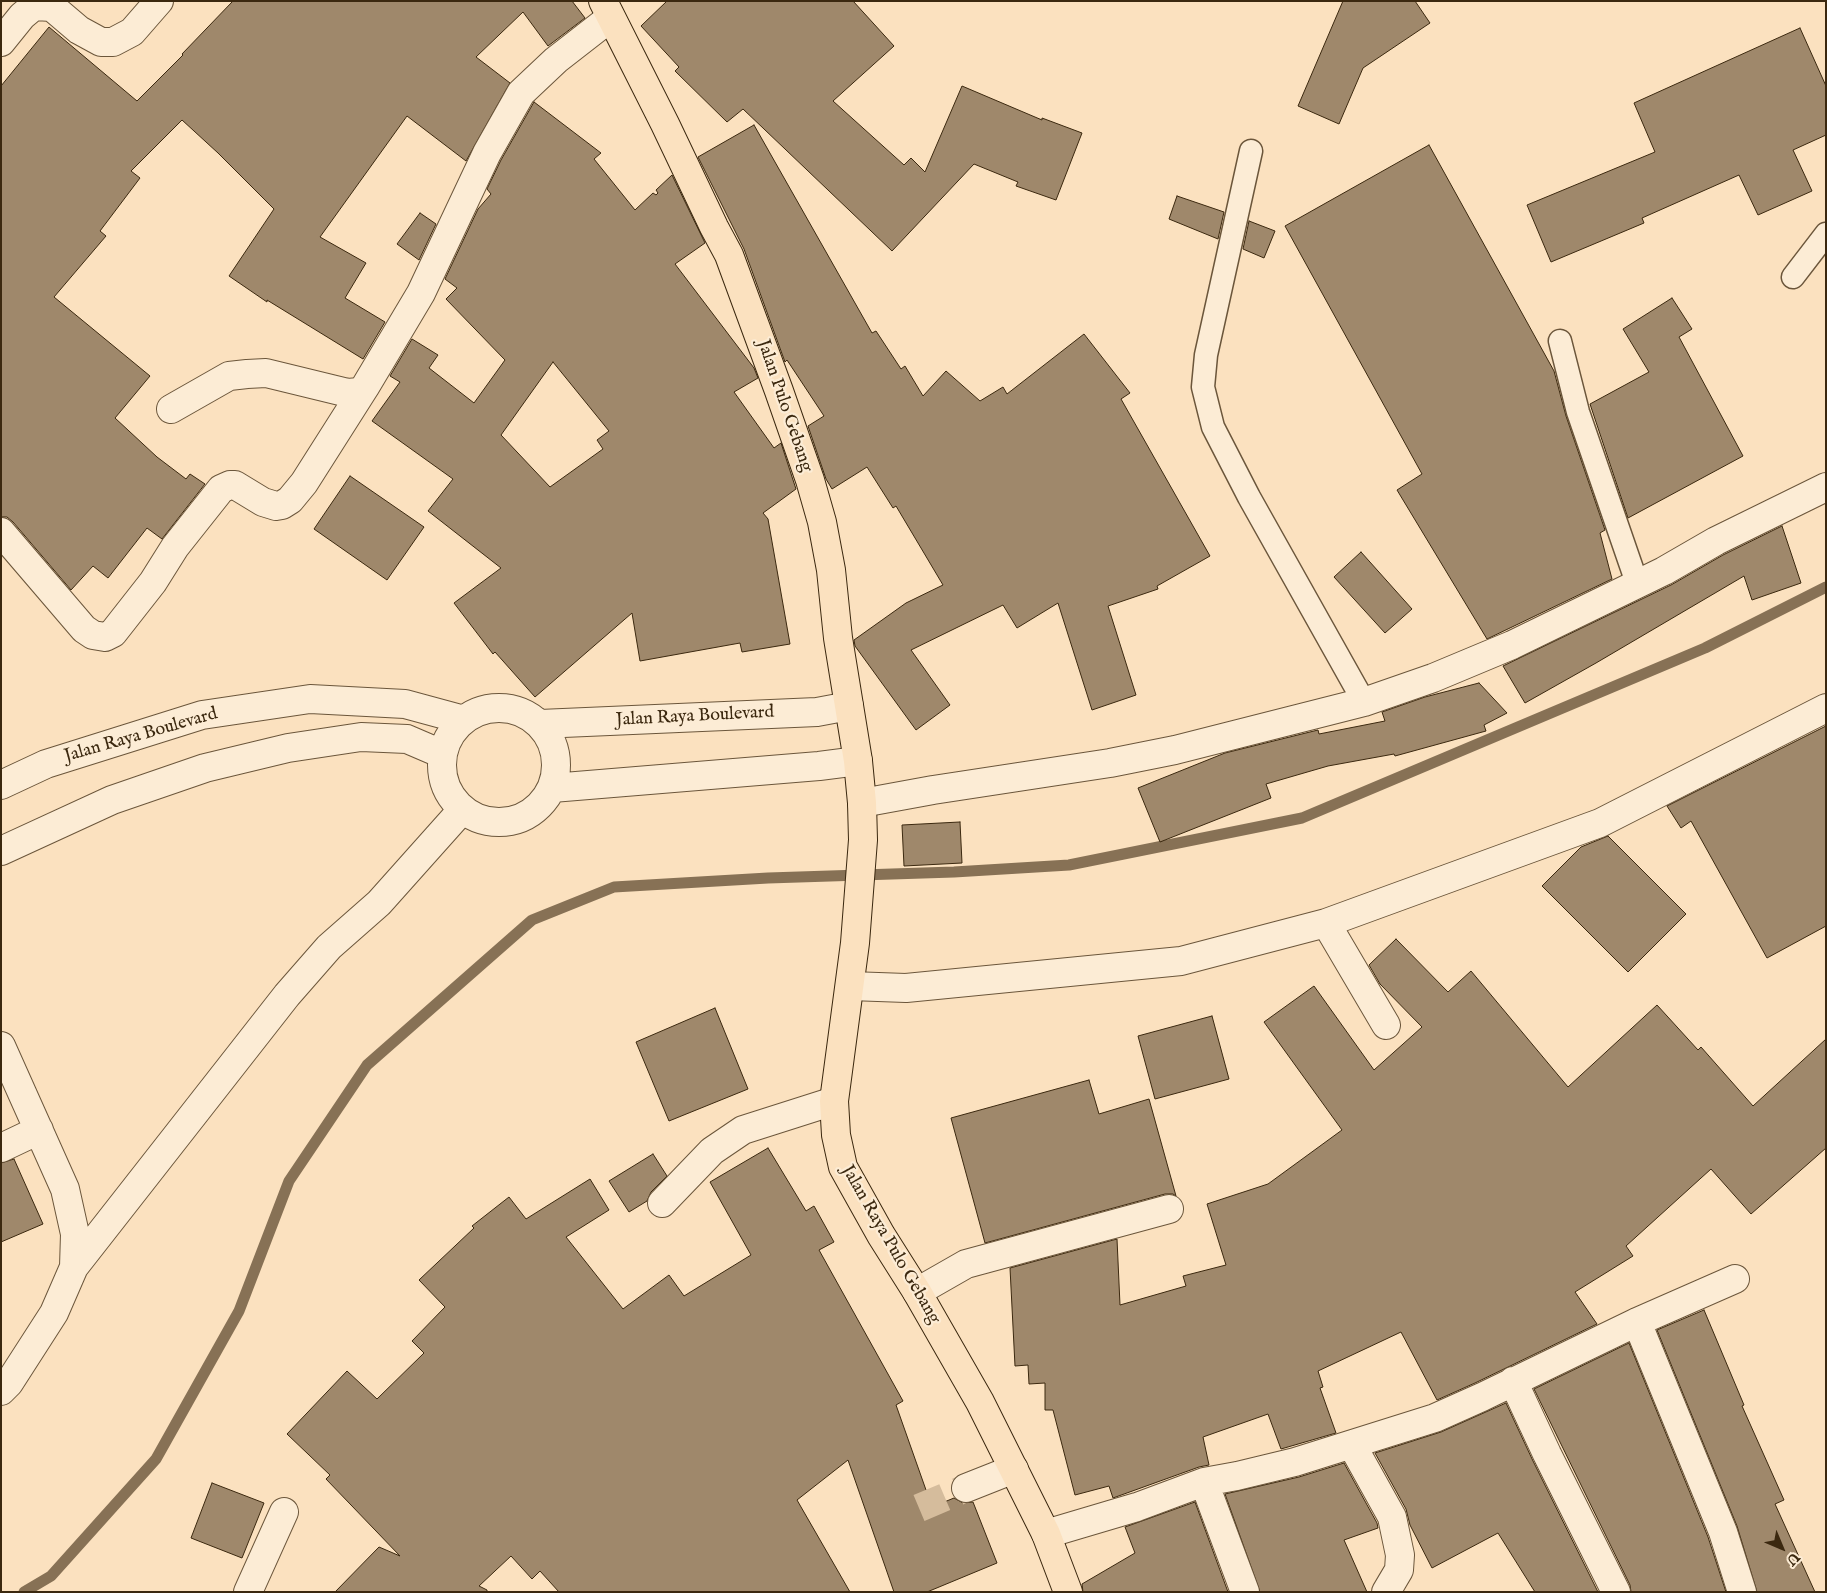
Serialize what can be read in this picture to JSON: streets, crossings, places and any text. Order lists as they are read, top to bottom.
{
  "streets": {
    "main road": ["Jalan Pulo Gebang", "Jalan Raya Pulo Gebang"],
    "street": ["Jalan Raya Boulevard"]
  },
  "crossings": [
    ["Jalan Pulo Gebang", "Jalan Raya Boulevard"],
    ["Jalan Pulo Gebang", "Jalan Raya Pulo Gebang"]
  ],
  "north": "bottom right"
}
